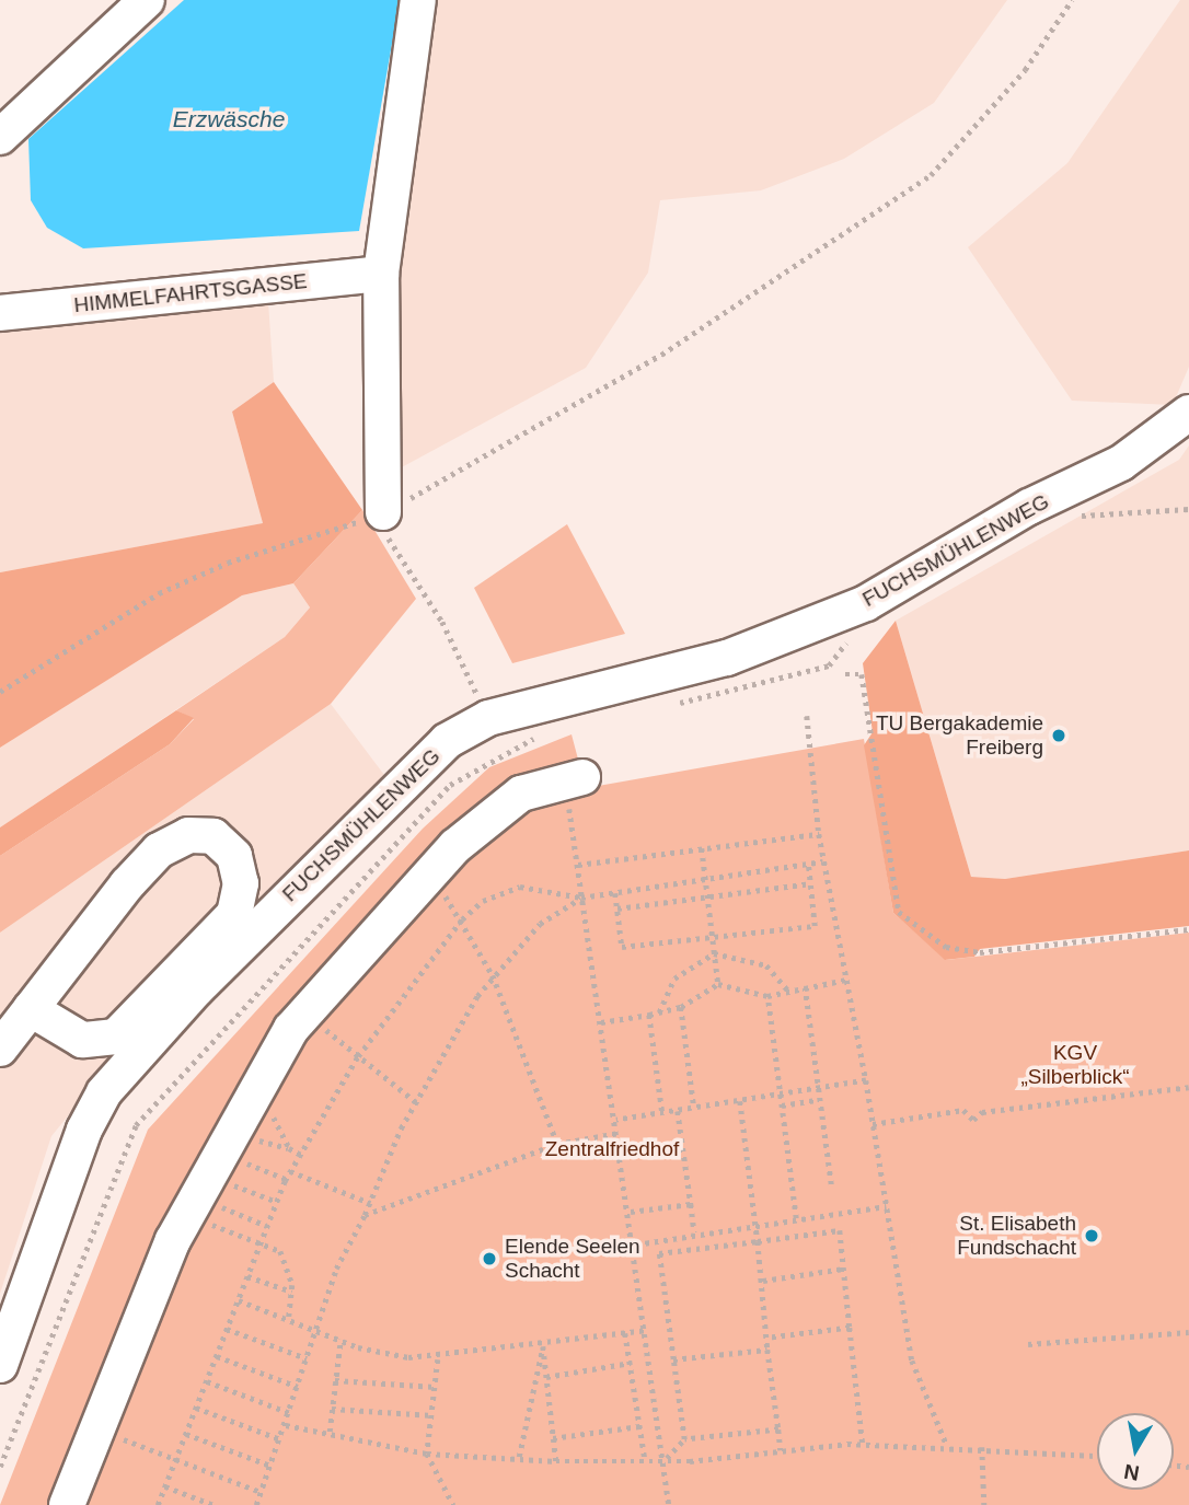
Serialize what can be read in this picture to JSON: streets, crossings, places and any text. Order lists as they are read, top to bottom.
{
  "streets": {
    "street": ["HIMMELFAHRTSGASSE", "FUCHSMÜHLENWEG"]
  },
  "water": ["Erzwäsche"],
  "parks": ["KGV „Silberblick“", "Zentralfriedhof"],
  "places": ["TU Bergakademie Freiberg", "St. Elisabeth Fundschacht", "Elende Seelen Schacht"],
  "north": "bottom"
}
